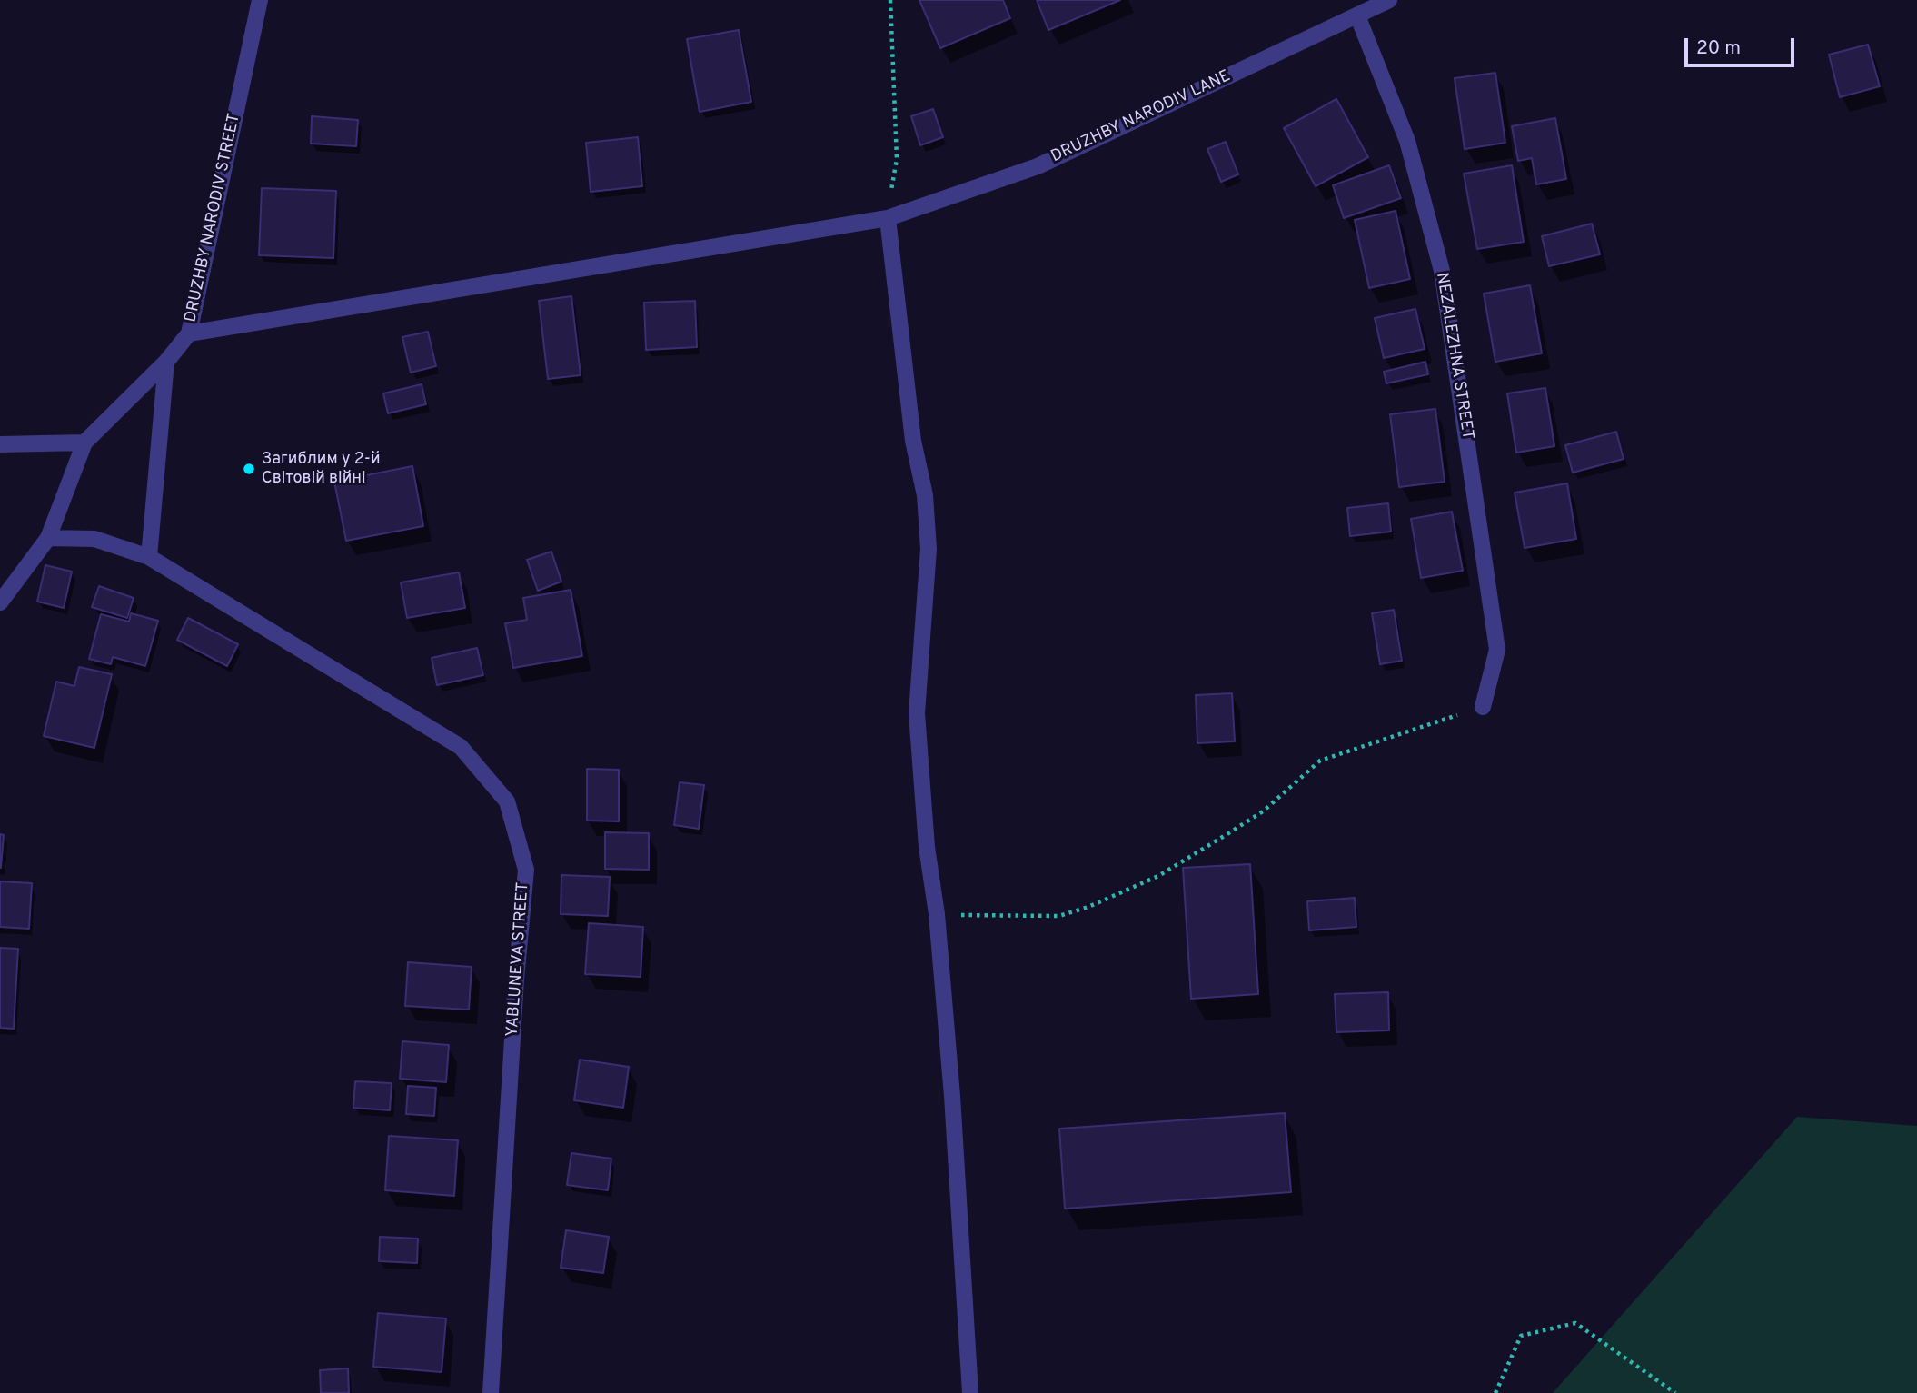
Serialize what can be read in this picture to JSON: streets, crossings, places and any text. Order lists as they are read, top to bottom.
{
  "streets": {
    "street": [
      "DRUZHBY NARODIV LANE",
      "DRUZHBY NARODIV STREET",
      "NEZALEZHNA STREET",
      "YABLUNEVA STREET"
    ]
  },
  "crossings": [
    ["DRUZHBY NARODIV LANE", "DRUZHBY NARODIV STREET"],
    ["DRUZHBY NARODIV LANE", "NEZALEZHNA STREET"],
    ["DRUZHBY NARODIV STREET", "YABLUNEVA STREET"]
  ],
  "places": ["Загиблим у 2-й Світовій війні"],
  "scale_bar": "20 m"
}
